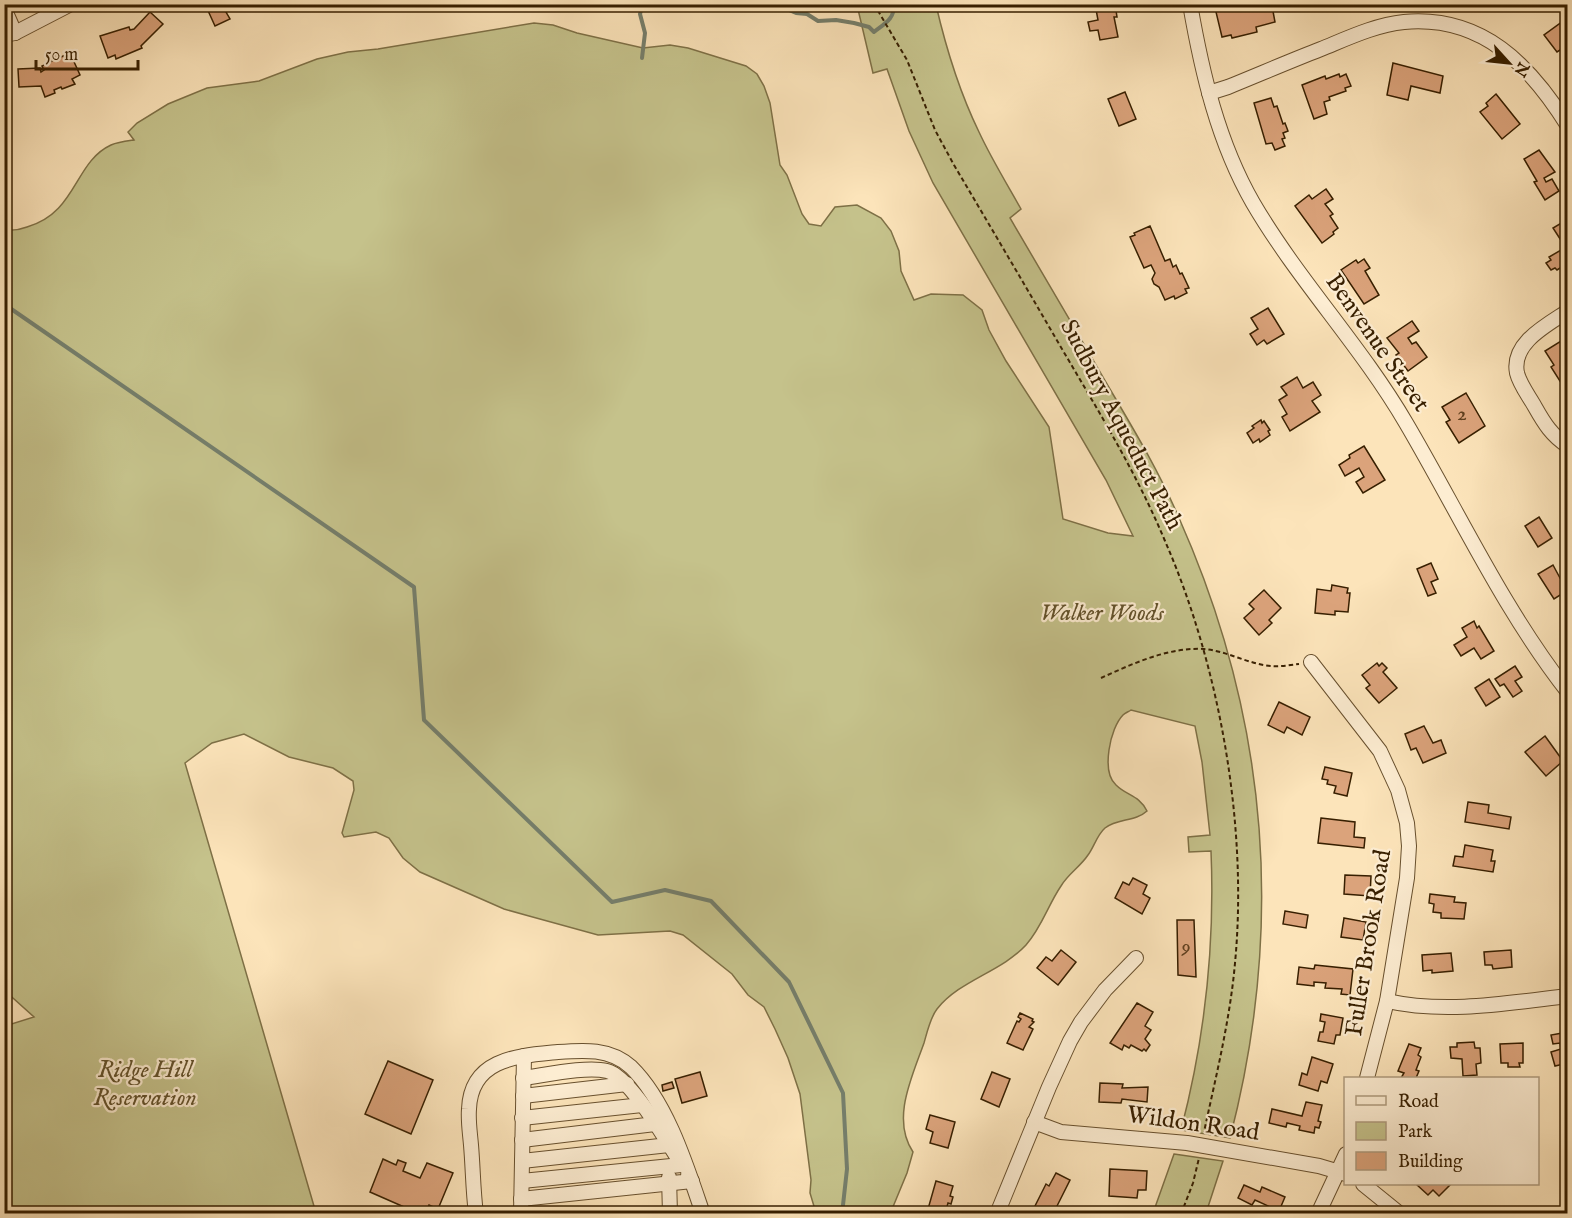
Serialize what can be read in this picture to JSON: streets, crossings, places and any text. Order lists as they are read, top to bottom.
{
  "streets": {
    "street": ["Benvenue Street", "Fuller Brook Road", "Wildon Road"],
    "path": ["Sudbury Aqueduct Path"]
  },
  "crossings": [
    ["Sudbury Aqueduct Path", "Wildon Road"]
  ],
  "parks": ["Walker Woods", "Ridge Hill Reservation"],
  "house_numbers": ["2", "9"],
  "legend": ["Road", "Park", "Building"],
  "scale_bar": "50 m",
  "north": "bottom right"
}
